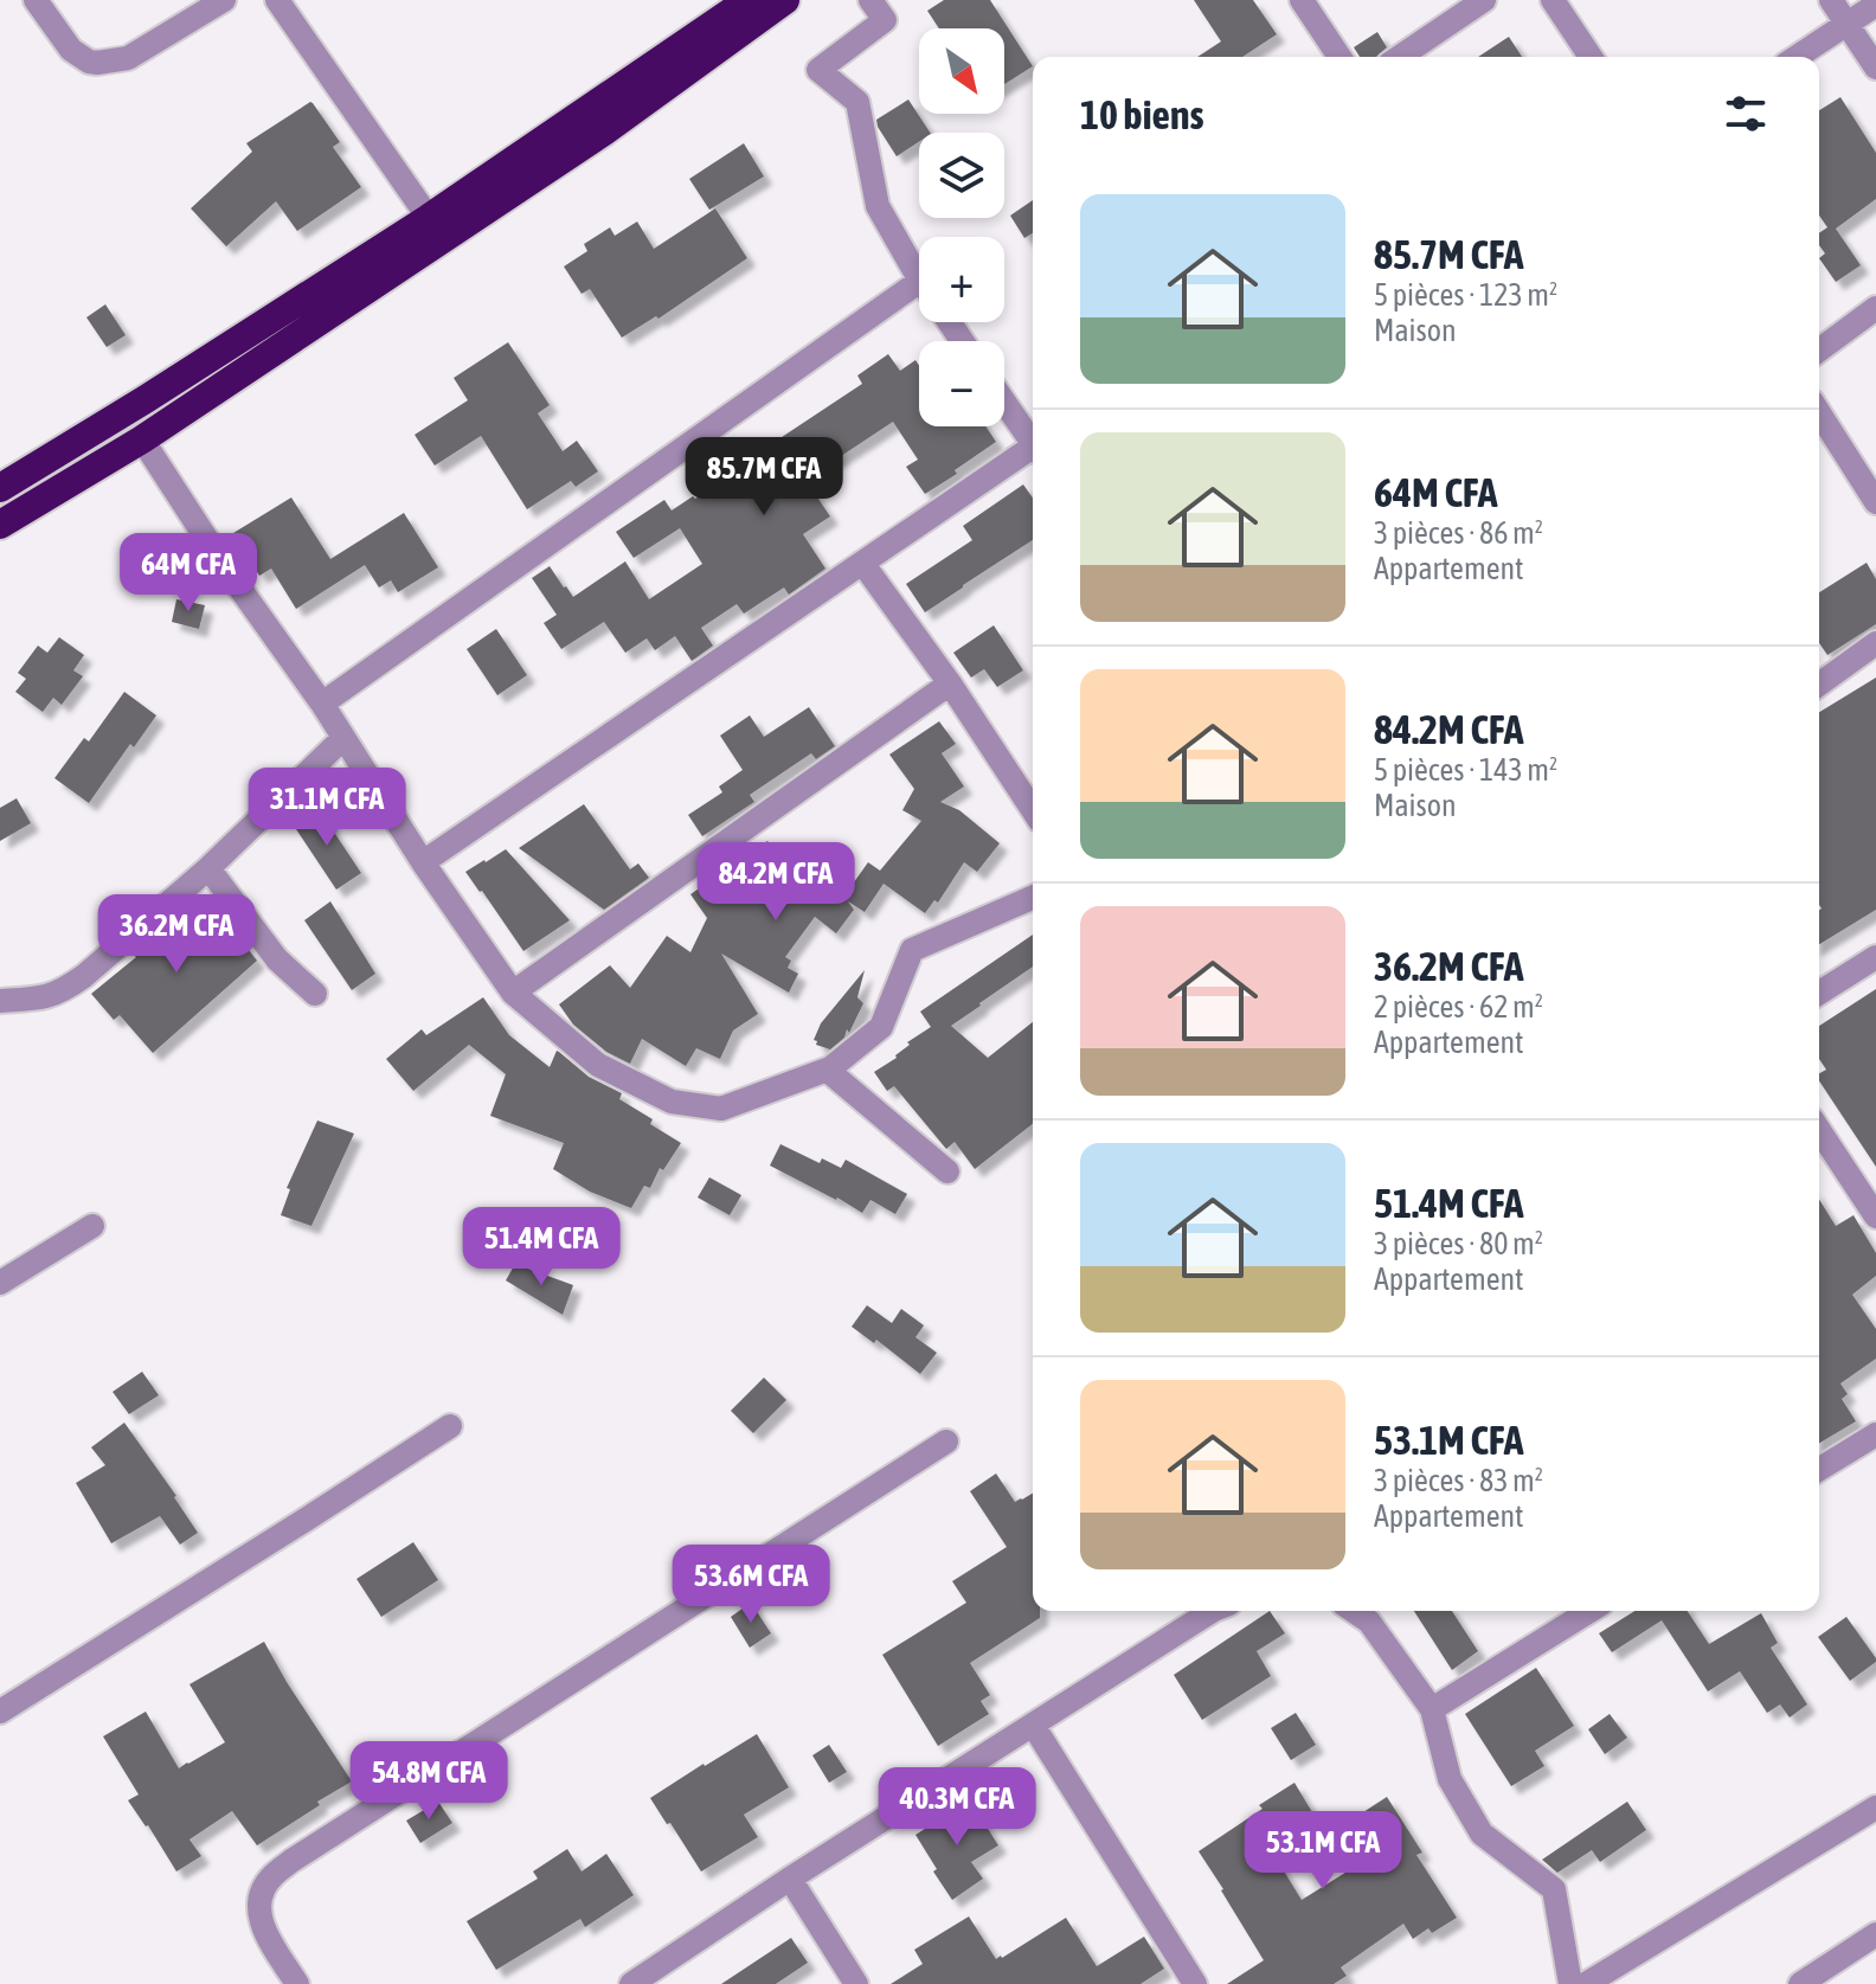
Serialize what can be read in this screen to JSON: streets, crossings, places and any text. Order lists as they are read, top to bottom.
{
  "north": "bottom right",
  "page": {
    "map_buttons": ["+", "−"],
    "heading": "10 biens",
    "list": [
      {
        "name": "85.7M CFA",
        "note": "5 pièces · 123 m² · Maison"
      },
      {
        "name": "64M CFA",
        "note": "3 pièces · 86 m² · Appartement"
      },
      {
        "name": "84.2M CFA",
        "note": "5 pièces · 143 m² · Maison"
      },
      {
        "name": "36.2M CFA",
        "note": "2 pièces · 62 m² · Appartement"
      },
      {
        "name": "51.4M CFA",
        "note": "3 pièces · 80 m² · Appartement"
      },
      {
        "name": "53.1M CFA",
        "note": "3 pièces · 83 m² · Appartement"
      }
    ],
    "price": [
      "85.7M CFA",
      "64M CFA",
      "31.1M CFA",
      "84.2M CFA",
      "36.2M CFA",
      "51.4M CFA",
      "53.6M CFA",
      "54.8M CFA",
      "40.3M CFA",
      "53.1M CFA"
    ]
  }
}
